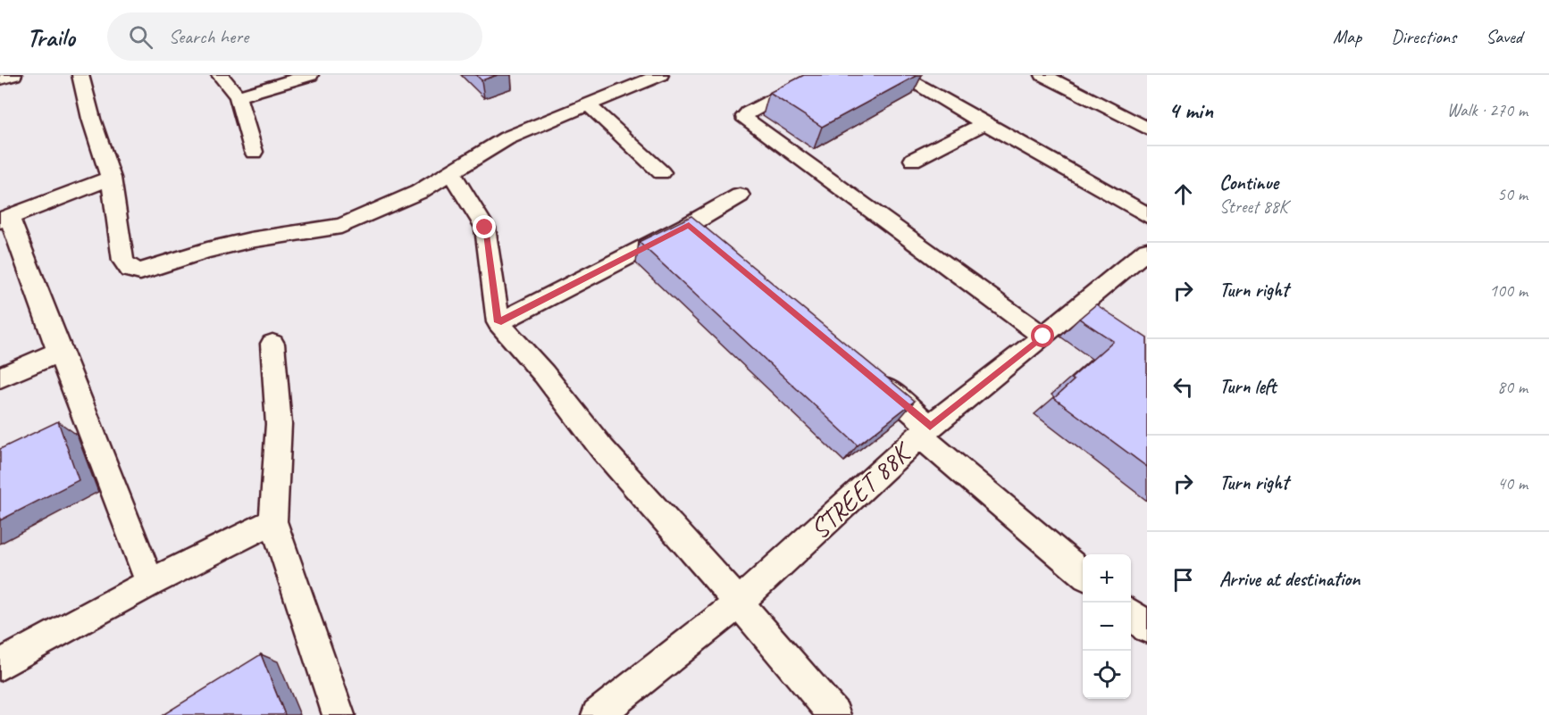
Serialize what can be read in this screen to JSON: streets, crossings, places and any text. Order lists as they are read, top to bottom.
{
  "streets": {
    "street": ["STREET 88K"]
  },
  "page": {
    "header": "Trailo",
    "search": "Search here",
    "nav": ["Map", "Directions", "Saved"],
    "heading": ["4 min", "Walk · 270 m"],
    "list": [
      ["Continue", "Street 88K", "50 m"],
      ["Turn right", "100 m"],
      ["Turn left", "80 m"],
      ["Turn right", "40 m"],
      "Arrive at destination"
    ],
    "map_buttons": ["+", "−"]
  }
}
